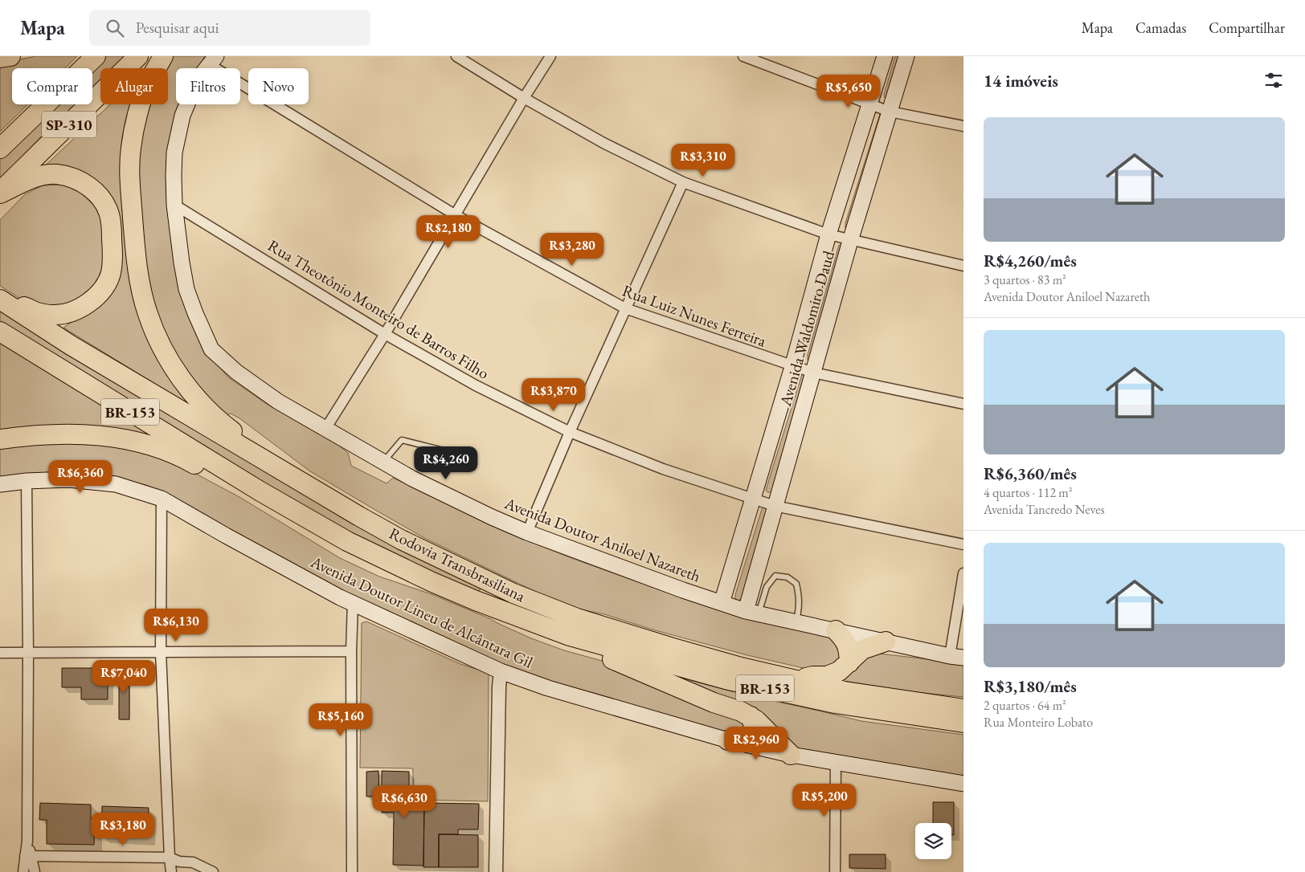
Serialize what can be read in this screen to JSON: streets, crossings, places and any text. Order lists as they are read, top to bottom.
{
  "streets": {
    "highway": ["SP-310", "BR-153", "Rodovia Transbrasiliana"],
    "main road": ["Avenida Waldomiro Daud", "Avenida Doutor Aniloel Nazareth", "Avenida Doutor Lineu de Alcântara Gil"],
    "street": ["Rua Theotônio Monteiro de Barros Filho", "Rua Luiz Nunes Ferreira"]
  },
  "crossings": [
    ["Rua Theotônio Monteiro de Barros Filho", "Avenida Waldomiro Daud"],
    ["Rua Theotônio Monteiro de Barros Filho", "Avenida Doutor Aniloel Nazareth"],
    ["Rua Luiz Nunes Ferreira", "Avenida Waldomiro Daud"],
    ["Rua Luiz Nunes Ferreira", "Avenida Doutor Aniloel Nazareth"],
    ["Avenida Waldomiro Daud", "Avenida Doutor Aniloel Nazareth"]
  ],
  "page": {
    "header": "Mapa",
    "search": "Pesquisar aqui",
    "nav": ["Mapa", "Camadas", "Compartilhar"],
    "heading": "14 imóveis",
    "chip": [
      "Comprar",
      "Alugar",
      "Filtros",
      "Novo"
    ],
    "price": [
      "R$5,650",
      "R$3,310",
      "R$2,180",
      "R$3,280",
      "R$3,870",
      "R$4,260",
      "R$6,360",
      "R$6,130",
      "R$7,040",
      "R$5,160",
      "R$2,960",
      "R$5,200",
      "R$6,630",
      "R$3,180"
    ],
    "list": [
      {
        "name": "R$4,260/mês",
        "note": "3 quartos · 83 m² · Avenida Doutor Aniloel Nazareth"
      },
      {
        "name": "R$6,360/mês",
        "note": "4 quartos · 112 m² · Avenida Tancredo Neves"
      },
      {
        "name": "R$3,180/mês",
        "note": "2 quartos · 64 m² · Rua Monteiro Lobato"
      }
    ]
  }
}
